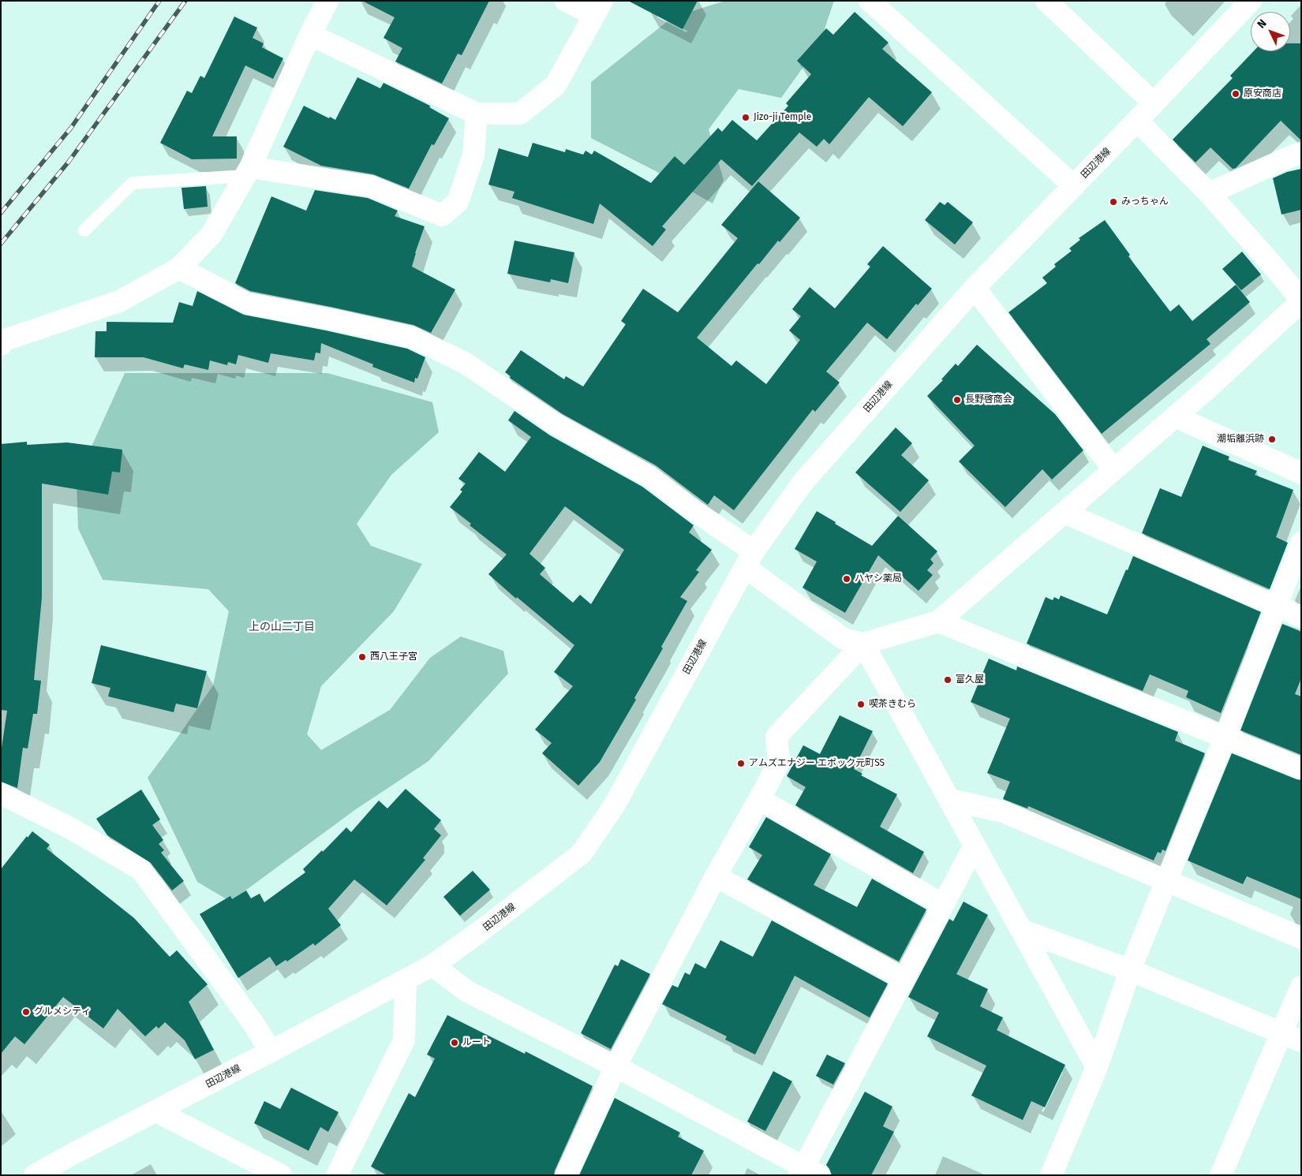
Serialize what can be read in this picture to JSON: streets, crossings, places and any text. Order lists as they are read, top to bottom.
{
  "streets": {
    "street": ["田辺港線"]
  },
  "districts": ["上の山二丁目"],
  "places": [
    "原安商店",
    "Jizo-ji Temple",
    "みっちゃん",
    "長野啓商会",
    "潮垢離浜跡",
    "ハヤシ薬局",
    "西八王子宮",
    "富久屋",
    "喫茶きむら",
    "アムズエナジー エポック元町SS",
    "グルメシティ",
    "ルート"
  ],
  "north": "top left"
}
